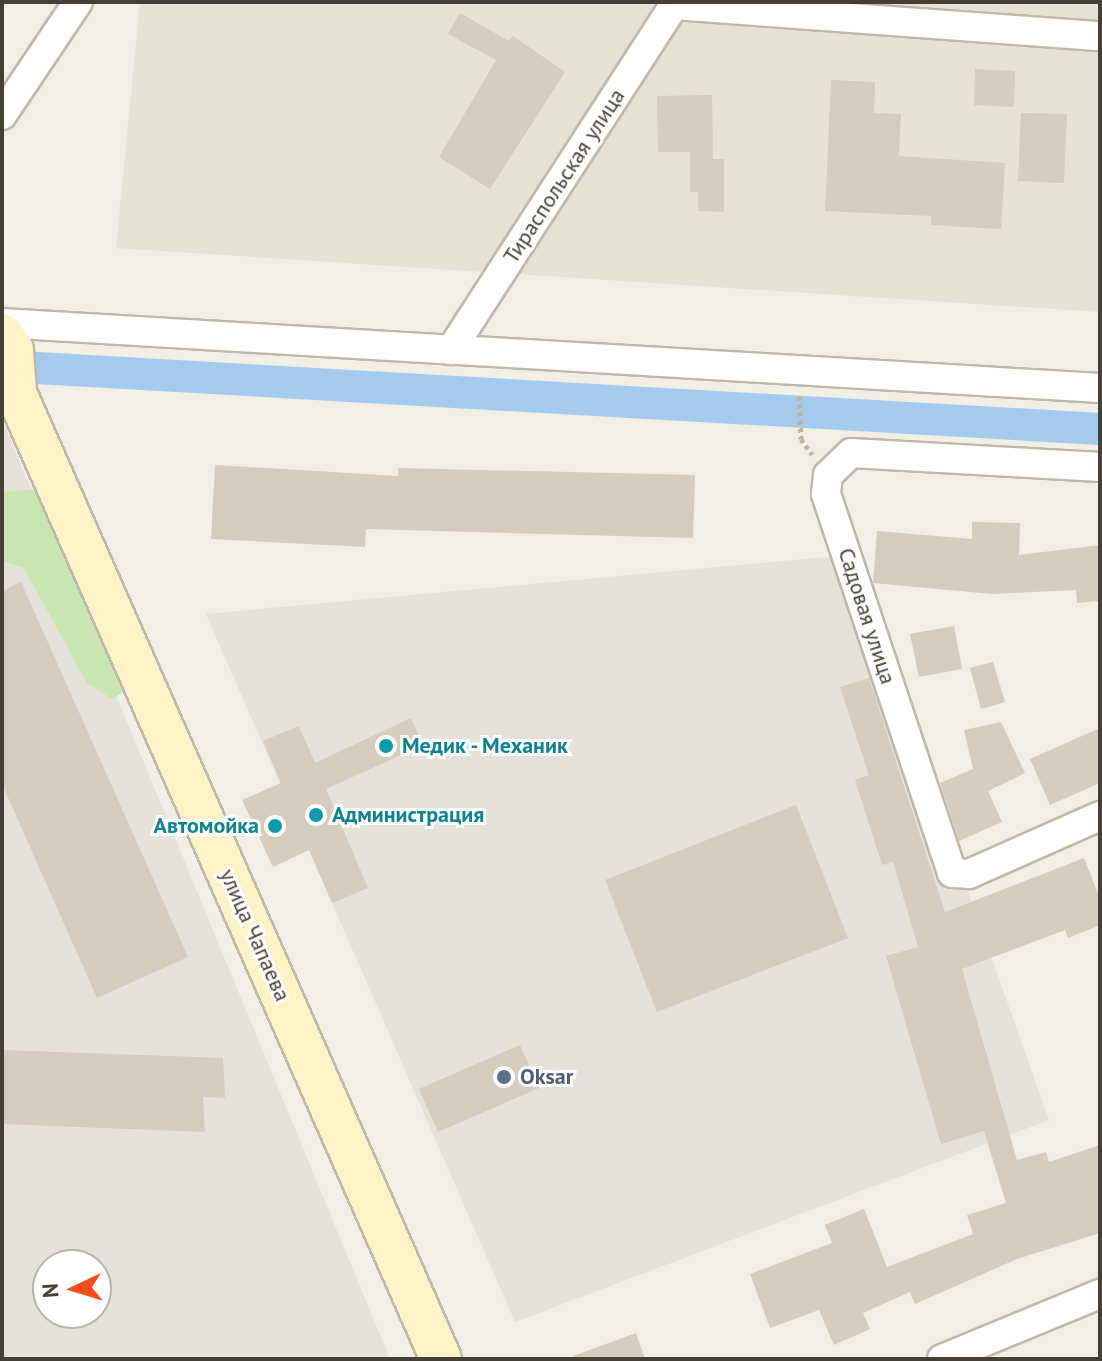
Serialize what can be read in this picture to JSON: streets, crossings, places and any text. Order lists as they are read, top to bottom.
{
  "streets": {
    "street": ["Тираспольская улица", "Садовая улица", "улица Чапаева"]
  },
  "places": [
    "Медик - Механик",
    "Администрация",
    "Автомойка",
    "Oksar"
  ],
  "north": "left"
}
